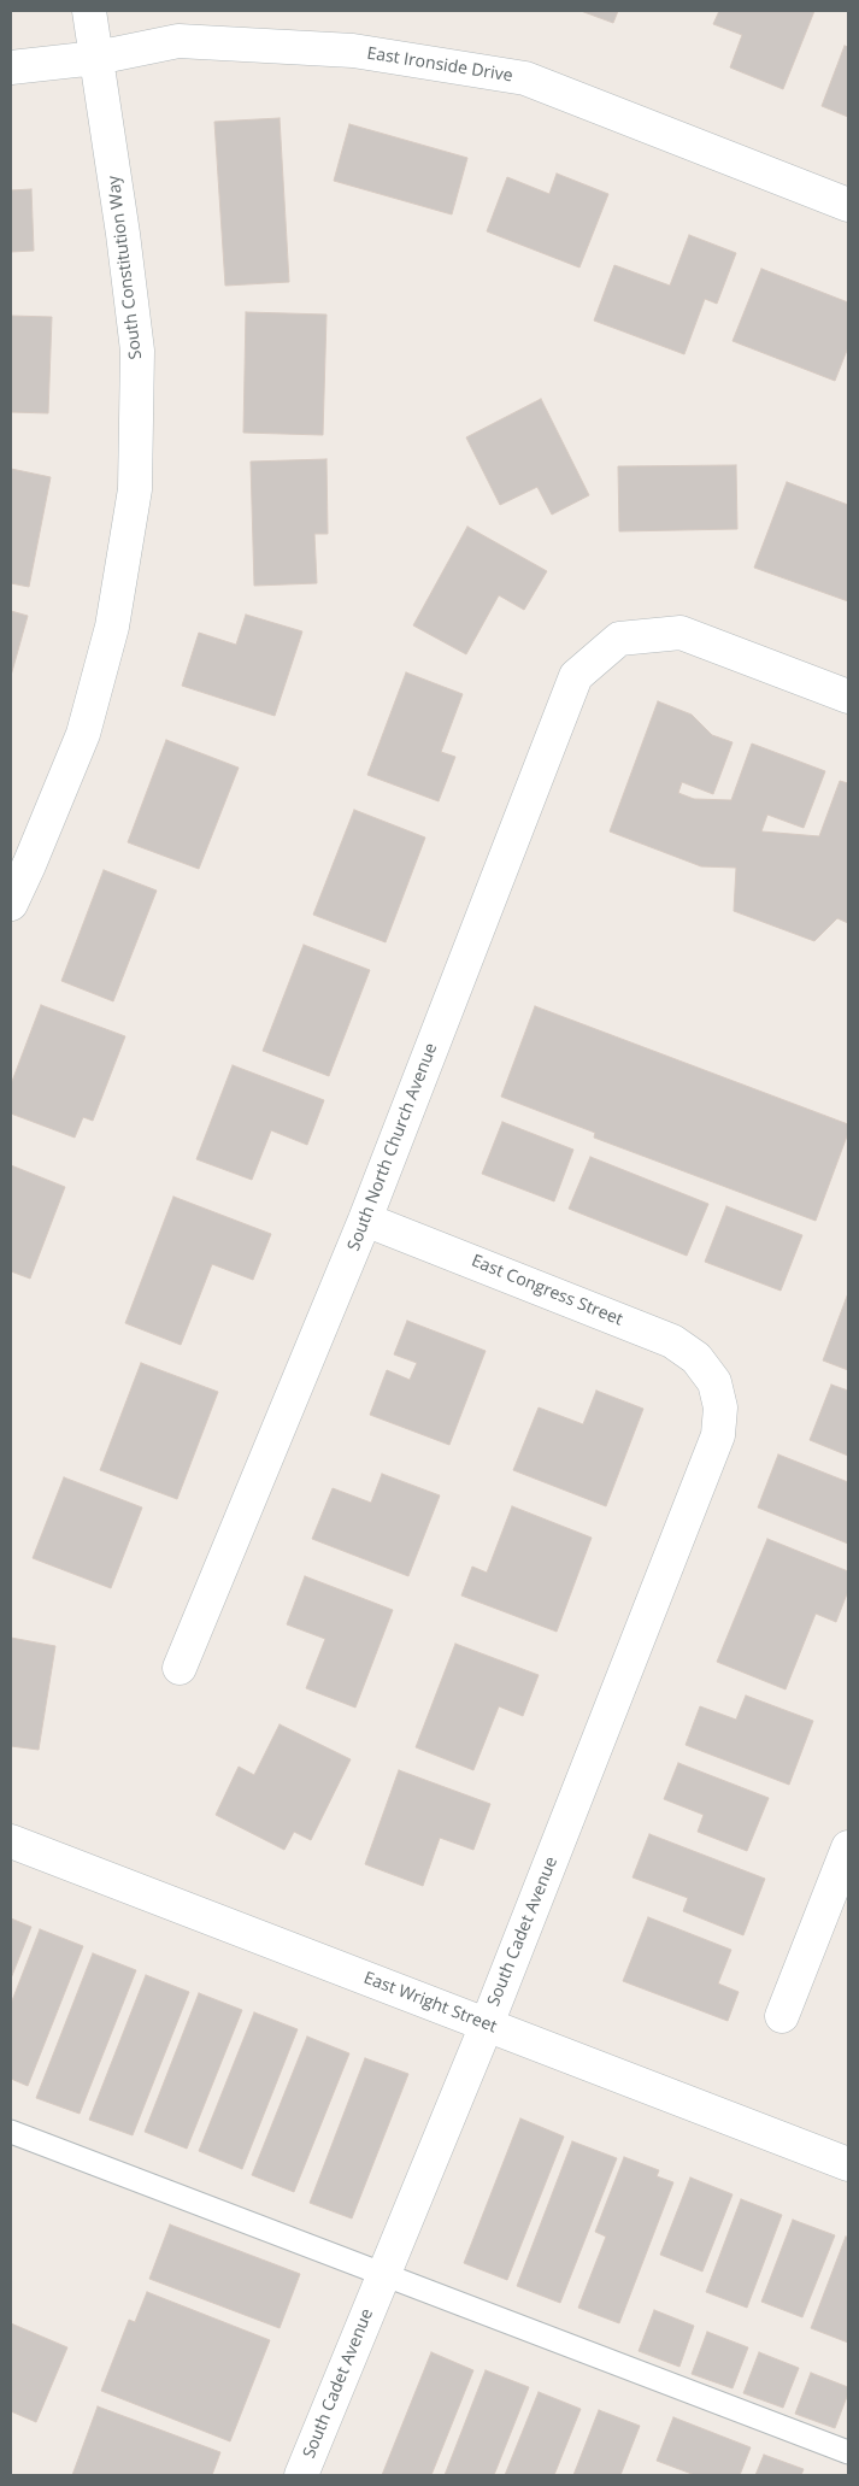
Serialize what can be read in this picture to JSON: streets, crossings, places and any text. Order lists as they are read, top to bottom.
{
  "streets": {
    "street": [
      "East Ironside Drive",
      "South Constitution Way",
      "South North Church Avenue",
      "East Congress Street",
      "South Cadet Avenue",
      "East Wright Street"
    ]
  },
  "crossings": [
    ["East Ironside Drive", "South Constitution Way"],
    ["South North Church Avenue", "East Congress Street"],
    ["East Congress Street", "South Cadet Avenue"],
    ["South Cadet Avenue", "East Wright Street"]
  ]
}
